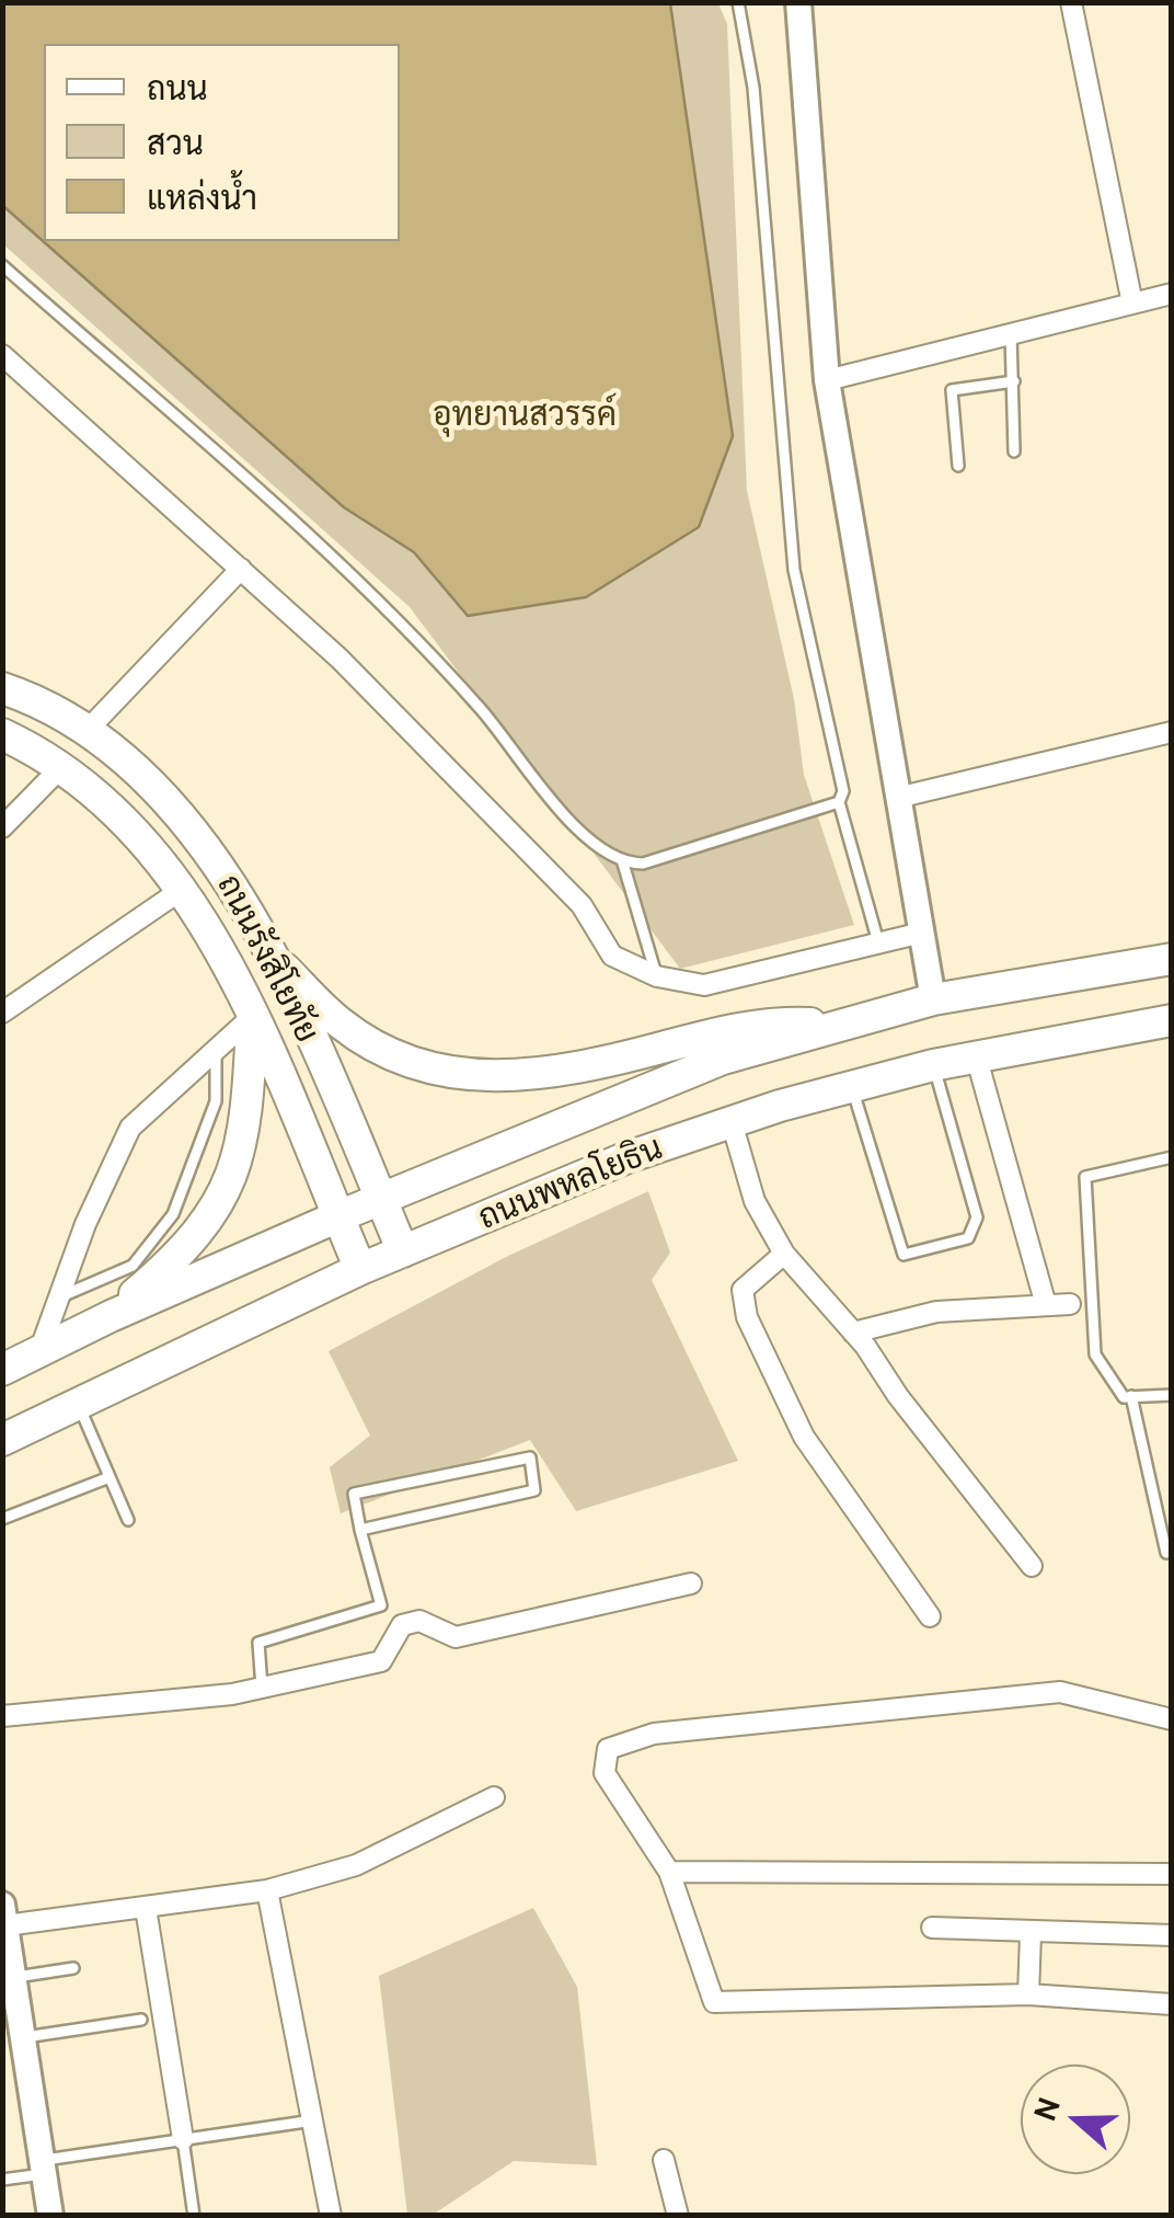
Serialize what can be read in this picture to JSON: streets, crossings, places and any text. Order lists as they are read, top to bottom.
{
  "streets": {
    "main road": ["ถนนรังสิโยทัย", "ถนนพหลโยธิน"]
  },
  "crossings": [
    ["ถนนรังสิโยทัย", "ถนนพหลโยธิน"]
  ],
  "parks": ["อุทยานสวรรค์"],
  "legend": ["ถนน", "สวน", "แหล่งน้ำ"],
  "north": "left"
}
